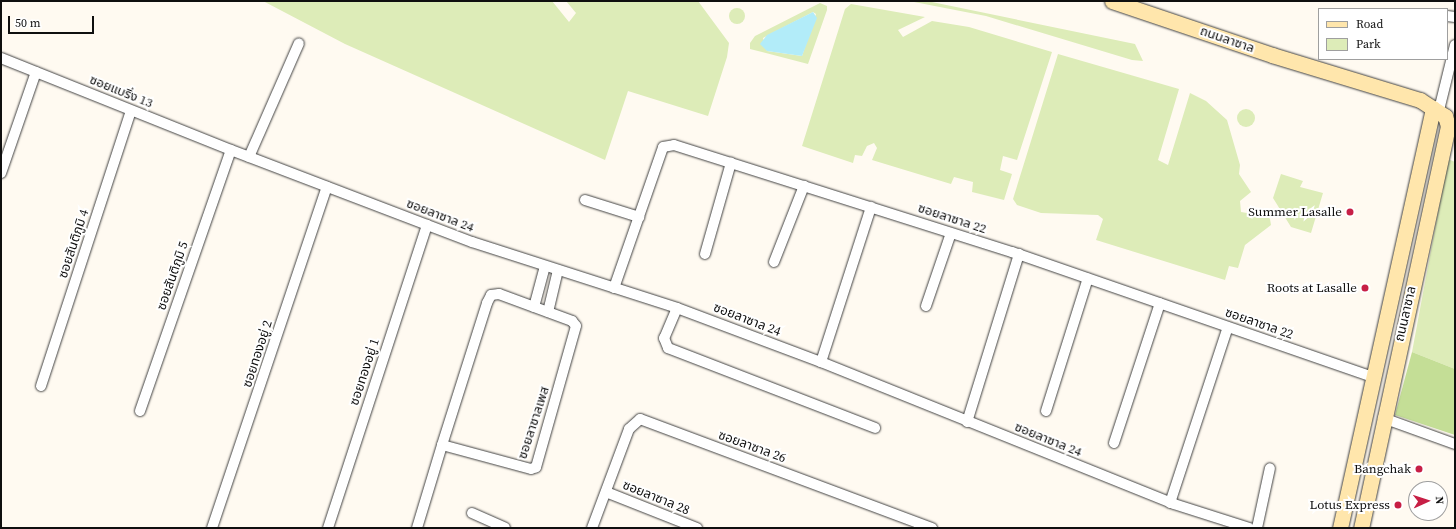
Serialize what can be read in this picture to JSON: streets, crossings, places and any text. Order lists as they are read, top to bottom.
{
  "streets": {
    "street": [
      "ถนนลาซาล",
      "ซอยแบริ่ง 13",
      "ซอยลาซาล 24",
      "ซอยลาซาล 22",
      "ซอยสันติภูมิ 4",
      "ซอยสันติภูมิ 5",
      "ซอยทองอยู่ 2",
      "ซอยทองอยู่ 1",
      "ซอยลาซาลเพส",
      "ซอยลาซาล 26",
      "ซอยลาซาล 28"
    ]
  },
  "crossings": [
    ["ถนนลาซาล", "ซอยลาซาล 22"],
    ["ซอยแบริ่ง 13", "ซอยลาซาล 24"],
    ["ซอยแบริ่ง 13", "ซอยสันติภูมิ 4"],
    ["ซอยแบริ่ง 13", "ซอยสันติภูมิ 5"],
    ["ซอยลาซาล 24", "ซอยลาซาล 22"],
    ["ซอยลาซาล 24", "ซอยสันติภูมิ 5"],
    ["ซอยลาซาล 24", "ซอยทองอยู่ 2"],
    ["ซอยลาซาล 24", "ซอยทองอยู่ 1"],
    ["ซอยลาซาล 26", "ซอยลาซาล 28"]
  ],
  "places": [
    "Summer Lasalle",
    "Roots at Lasalle",
    "Bangchak",
    "Lotus Express"
  ],
  "legend": ["Road", "Park"],
  "scale_bar": "50 m",
  "north": "right"
}
